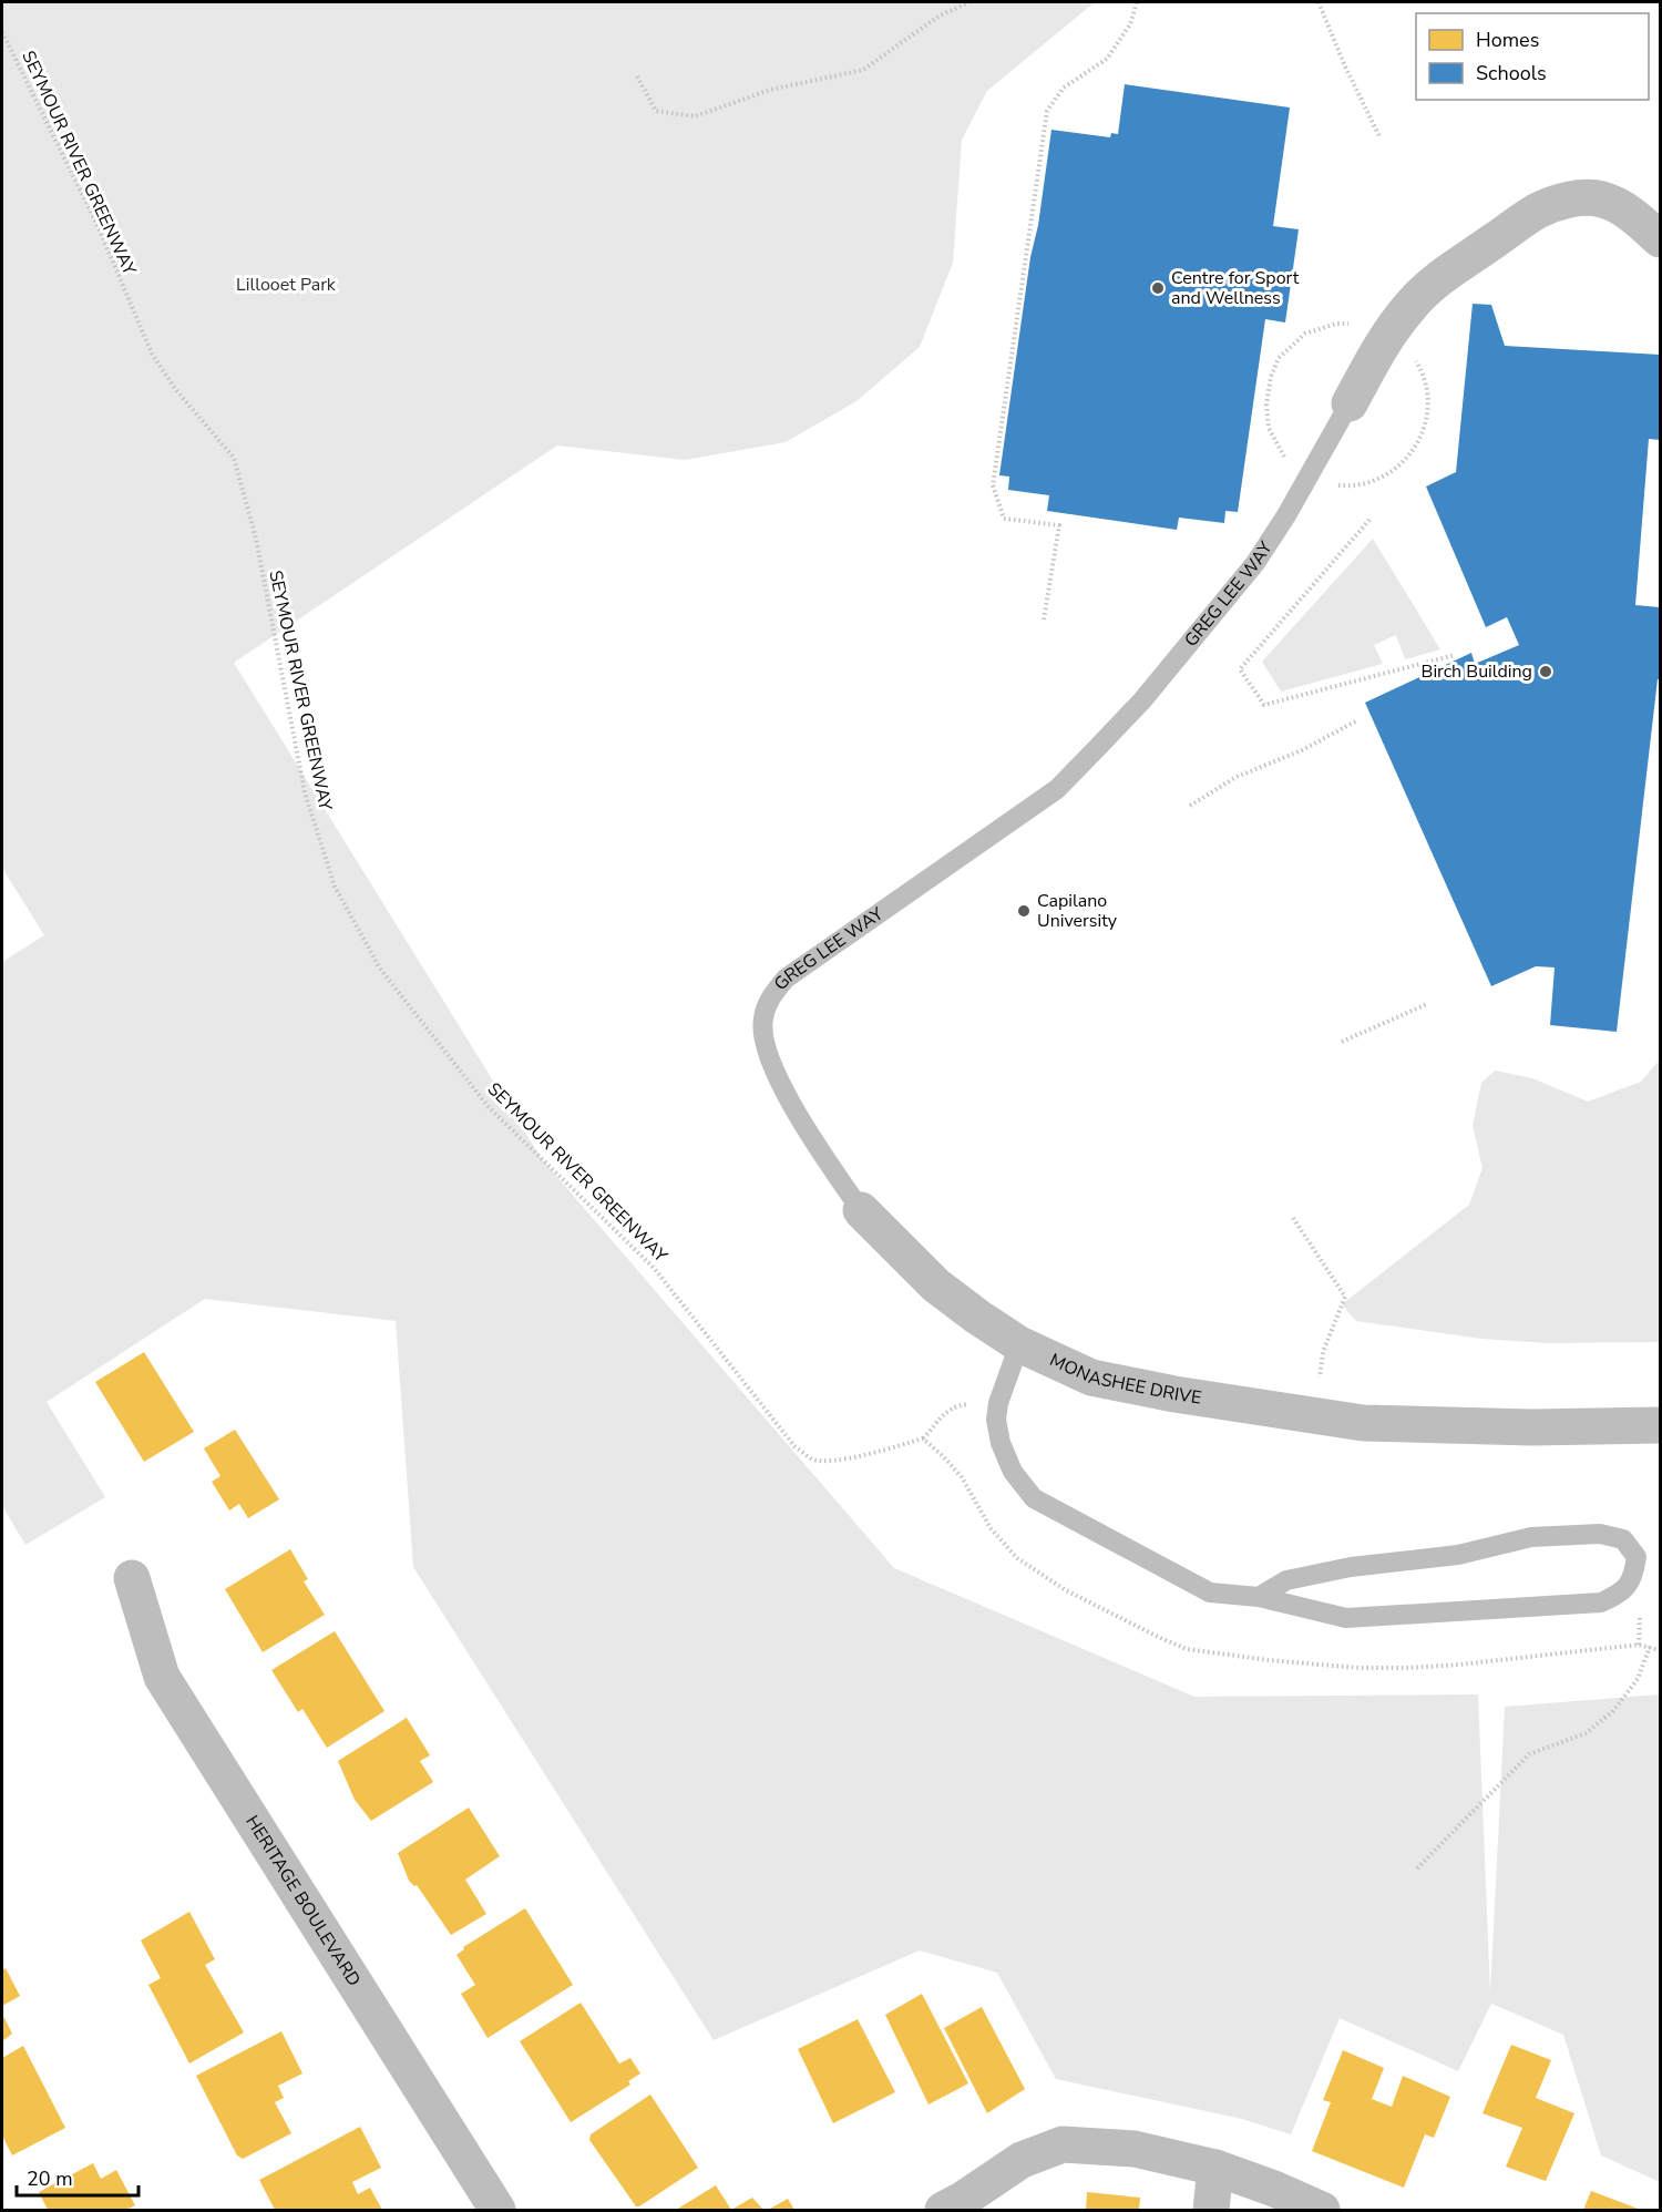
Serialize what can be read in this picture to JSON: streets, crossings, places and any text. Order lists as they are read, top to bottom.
{
  "streets": {
    "street": ["GREG LEE WAY", "MONASHEE DRIVE", "HERITAGE BOULEVARD"],
    "path": ["SEYMOUR RIVER GREENWAY"]
  },
  "crossings": [
    ["GREG LEE WAY", "MONASHEE DRIVE"]
  ],
  "parks": ["Lillooet Park"],
  "places": ["Centre for Sport and Wellness", "Birch Building", "Capilano University"],
  "legend": ["Homes", "Schools"],
  "scale_bar": "20 m"
}
